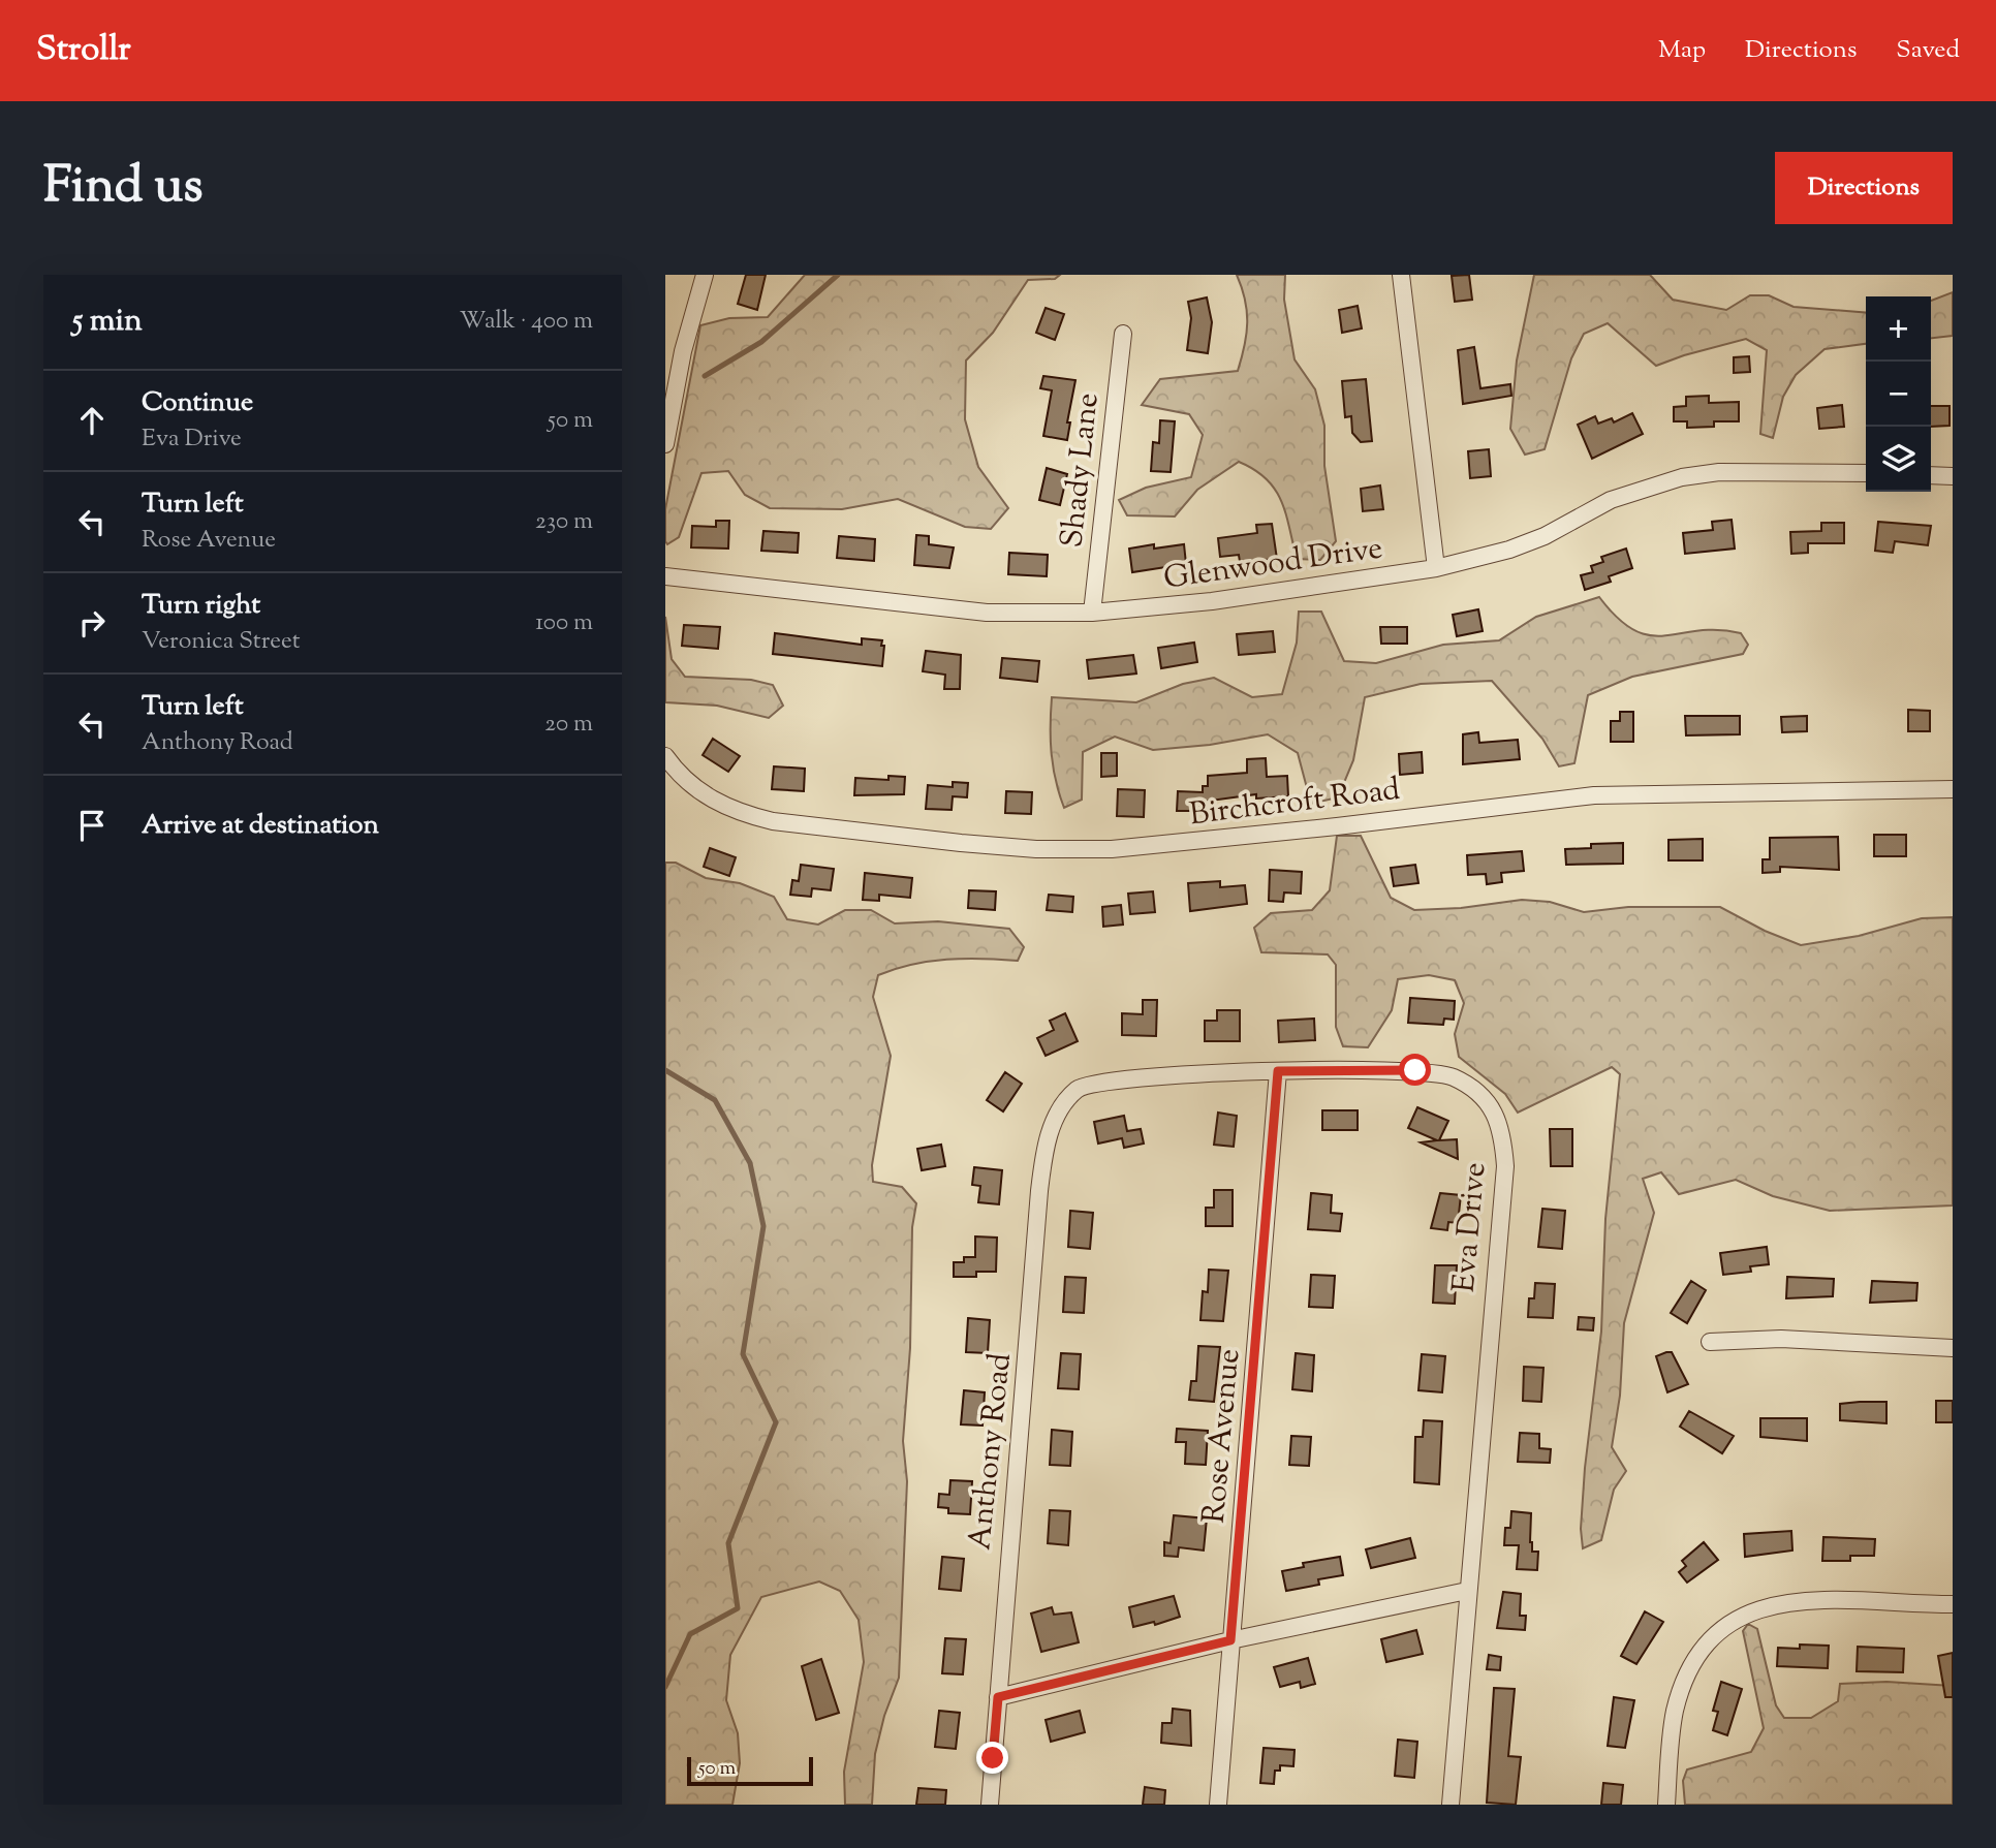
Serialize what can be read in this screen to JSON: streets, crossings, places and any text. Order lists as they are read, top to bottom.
{
  "streets": {
    "street": [
      "Shady Lane",
      "Glenwood Drive",
      "Birchcroft Road",
      "Eva Drive",
      "Rose Avenue",
      "Anthony Road"
    ]
  },
  "crossings": [
    ["Shady Lane", "Glenwood Drive"],
    ["Eva Drive", "Rose Avenue"],
    ["Eva Drive", "Anthony Road"]
  ],
  "scale_bar": "50 m",
  "page": {
    "header": "Strollr",
    "nav": ["Map", "Directions", "Saved"],
    "title": "Find us",
    "buttons": "Directions",
    "heading": ["5 min", "Walk · 400 m"],
    "map_buttons": ["+", "−"],
    "list": [
      ["Continue", "Eva Drive", "50 m"],
      ["Turn left", "Rose Avenue", "230 m"],
      ["Turn right", "Veronica Street", "100 m"],
      ["Turn left", "Anthony Road", "20 m"],
      "Arrive at destination"
    ],
    "scale": "50 m"
  }
}
